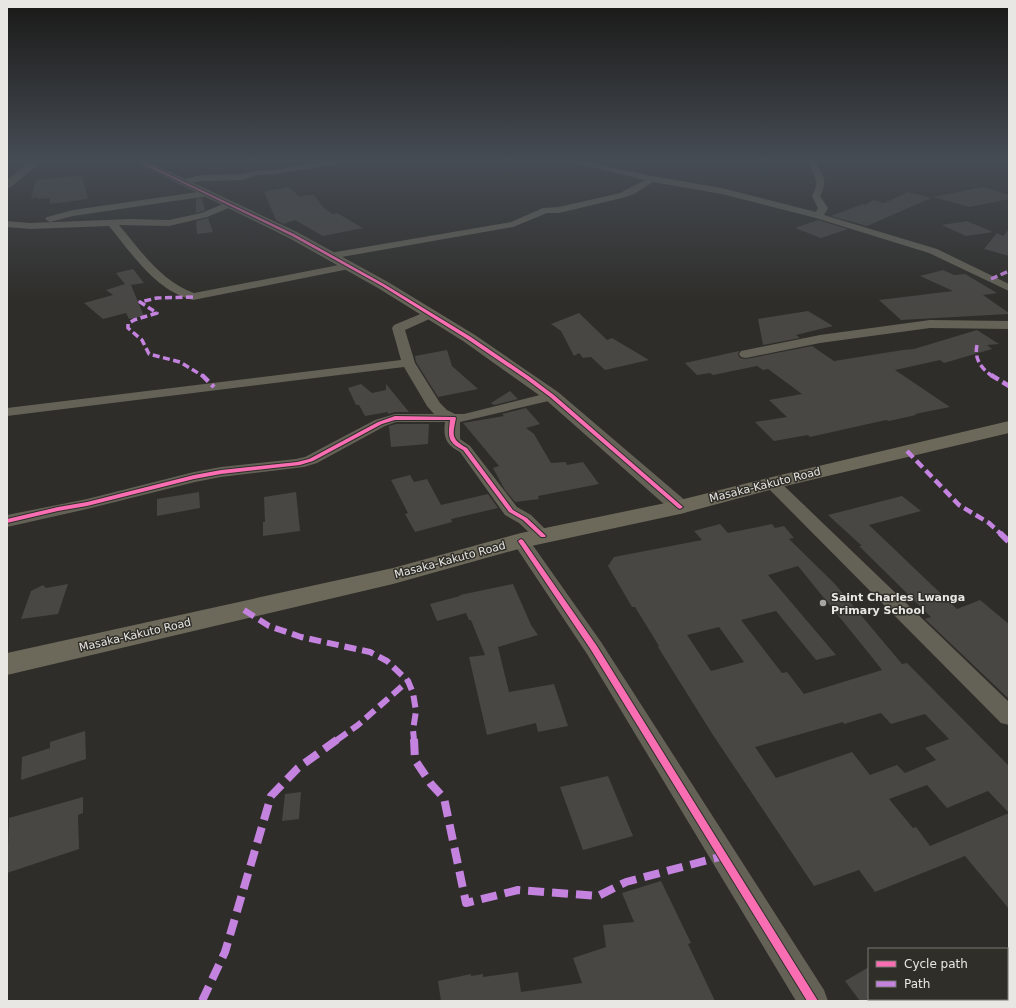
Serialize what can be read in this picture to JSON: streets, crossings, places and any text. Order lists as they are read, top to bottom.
{
  "streets": {
    "highway": ["Masaka-Kakuto Road"]
  },
  "places": ["Saint Charles Lwanga Primary School"],
  "legend": ["Cycle path", "Path"]
}
